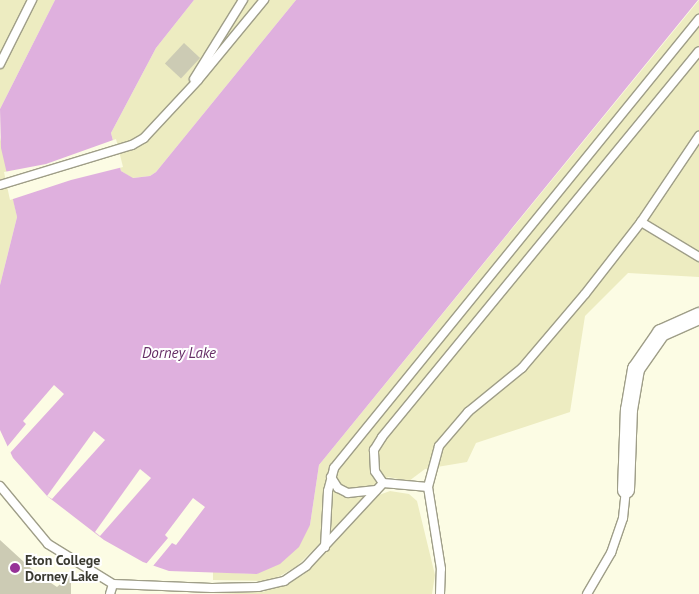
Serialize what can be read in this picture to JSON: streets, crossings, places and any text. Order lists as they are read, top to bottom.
{
  "water": ["Dorney Lake"],
  "places": ["Eton College Dorney Lake"]
}
